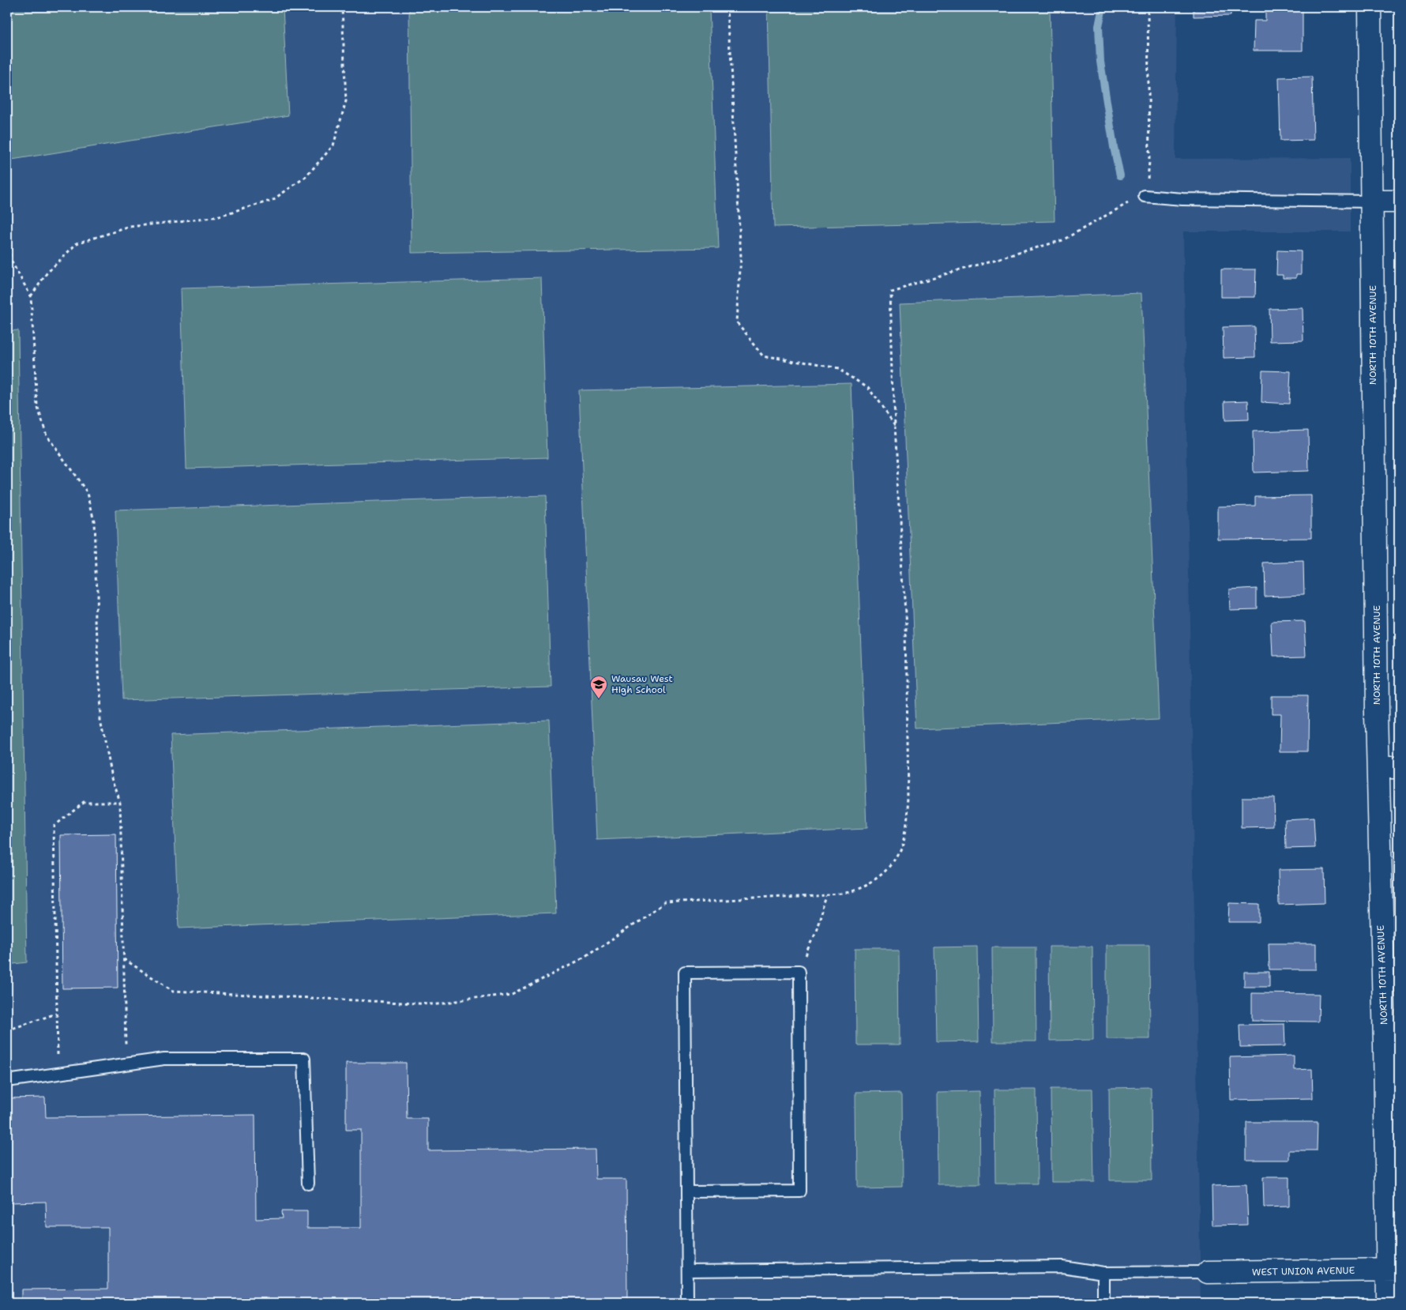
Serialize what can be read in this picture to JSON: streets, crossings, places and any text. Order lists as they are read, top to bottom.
{
  "streets": {
    "street": ["NORTH 10TH AVENUE", "WEST UNION AVENUE"]
  },
  "crossings": [
    ["NORTH 10TH AVENUE", "WEST UNION AVENUE"]
  ],
  "places": {
    "school or university": ["Wausau West High School"]
  }
}
